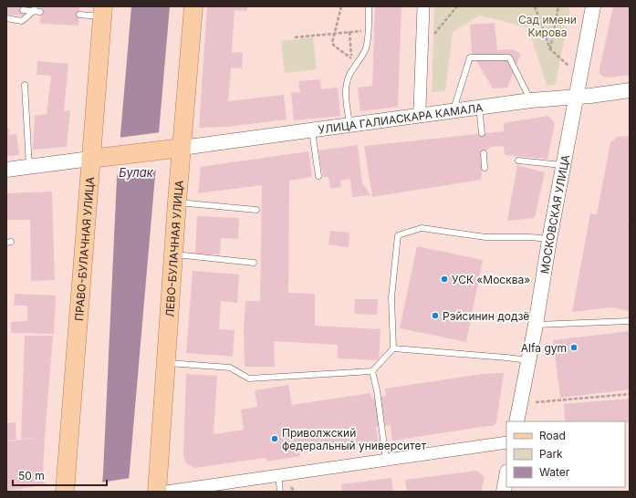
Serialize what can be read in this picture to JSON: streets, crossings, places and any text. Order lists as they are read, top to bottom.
{
  "streets": {
    "main road": ["ПРАВО-БУЛАЧНАЯ УЛИЦА", "ЛЕВО-БУЛАЧНАЯ УЛИЦА"],
    "street": ["УЛИЦА ГАЛИАСКАРА КАМАЛА", "МОСКОВСКАЯ УЛИЦА"]
  },
  "crossings": [
    ["УЛИЦА ГАЛИАСКАРА КАМАЛА", "МОСКОВСКАЯ УЛИЦА"],
    ["УЛИЦА ГАЛИАСКАРА КАМАЛА", "ЛЕВО-БУЛАЧНАЯ УЛИЦА"]
  ],
  "water": ["Булак"],
  "parks": ["Сад имени Кирова"],
  "places": [
    "УСК «Москва»",
    "Рэйсинин додзё",
    "Alfa gym",
    "Приволжский федеральный университет"
  ],
  "legend": ["Road", "Park", "Water"],
  "scale_bar": "50 m"
}
